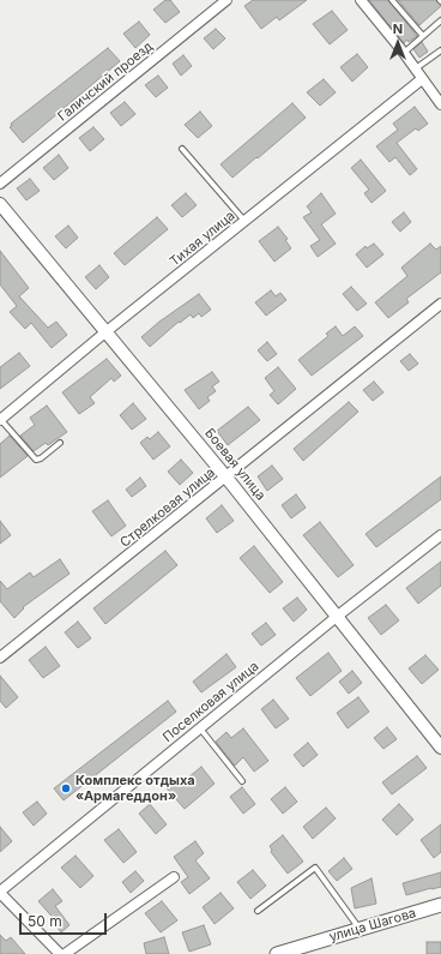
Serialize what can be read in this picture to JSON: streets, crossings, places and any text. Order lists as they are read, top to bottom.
{
  "streets": {
    "main road": ["улица Шагова"],
    "street": [
      "Галичский проезд",
      "Тихая улица",
      "Боевая улица",
      "Стрелковая улица",
      "Поселковая улица"
    ]
  },
  "crossings": [
    ["Тихая улица", "Боевая улица"],
    ["Боевая улица", "Стрелковая улица"],
    ["Боевая улица", "Поселковая улица"]
  ],
  "places": ["Комплекс отдыха «Армагеддон»"],
  "scale_bar": "50 m",
  "north": "top"
}
